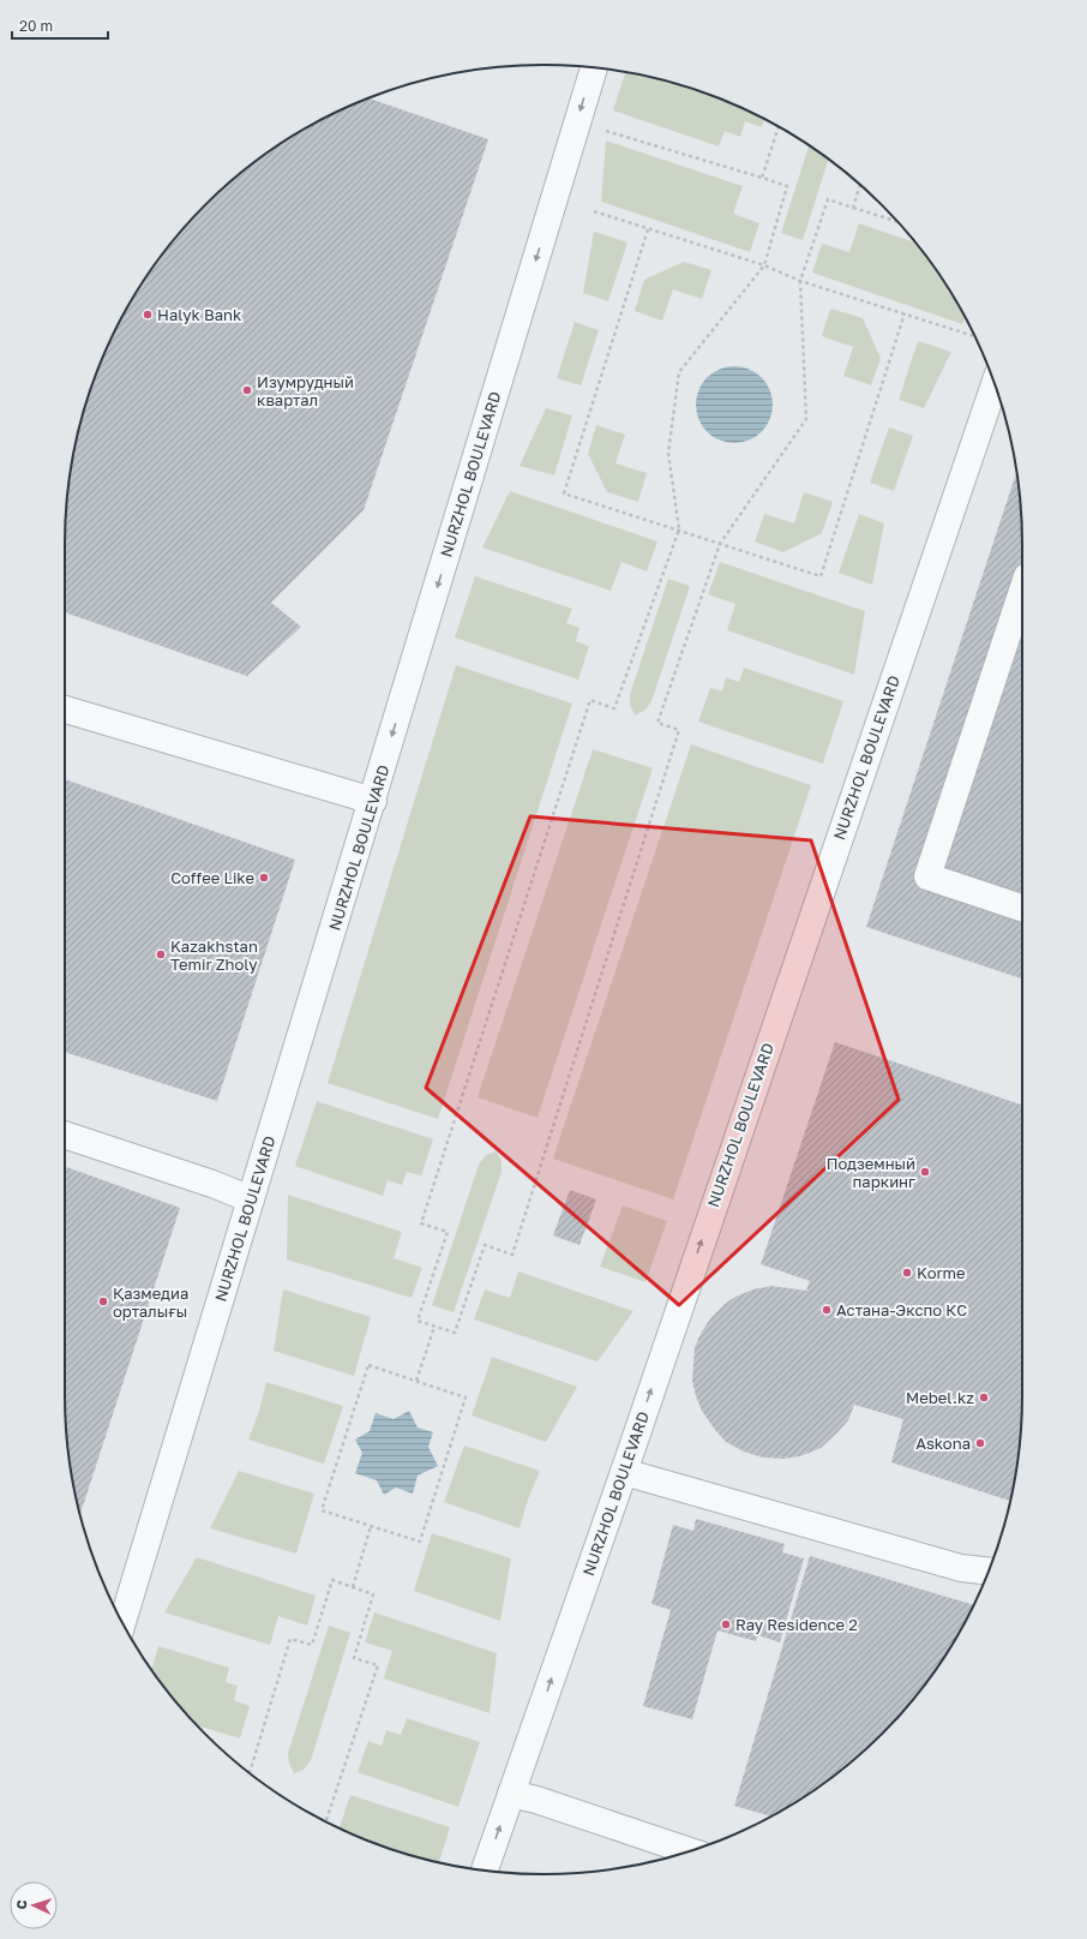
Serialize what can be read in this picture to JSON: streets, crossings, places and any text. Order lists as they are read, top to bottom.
{
  "streets": {
    "street": ["NURZHOL BOULEVARD"]
  },
  "places": [
    "Halyk Bank",
    "Изумрудный квартал",
    "Coffee Like",
    "Kazakhstan Temir Zholy",
    "Подземный паркинг",
    "Korme",
    "Қазмедиа орталығы",
    "Астана-Экспо КС",
    "Mebel.kz",
    "Askona",
    "Ray Residence 2"
  ],
  "scale_bar": "20 m",
  "north": "left"
}
